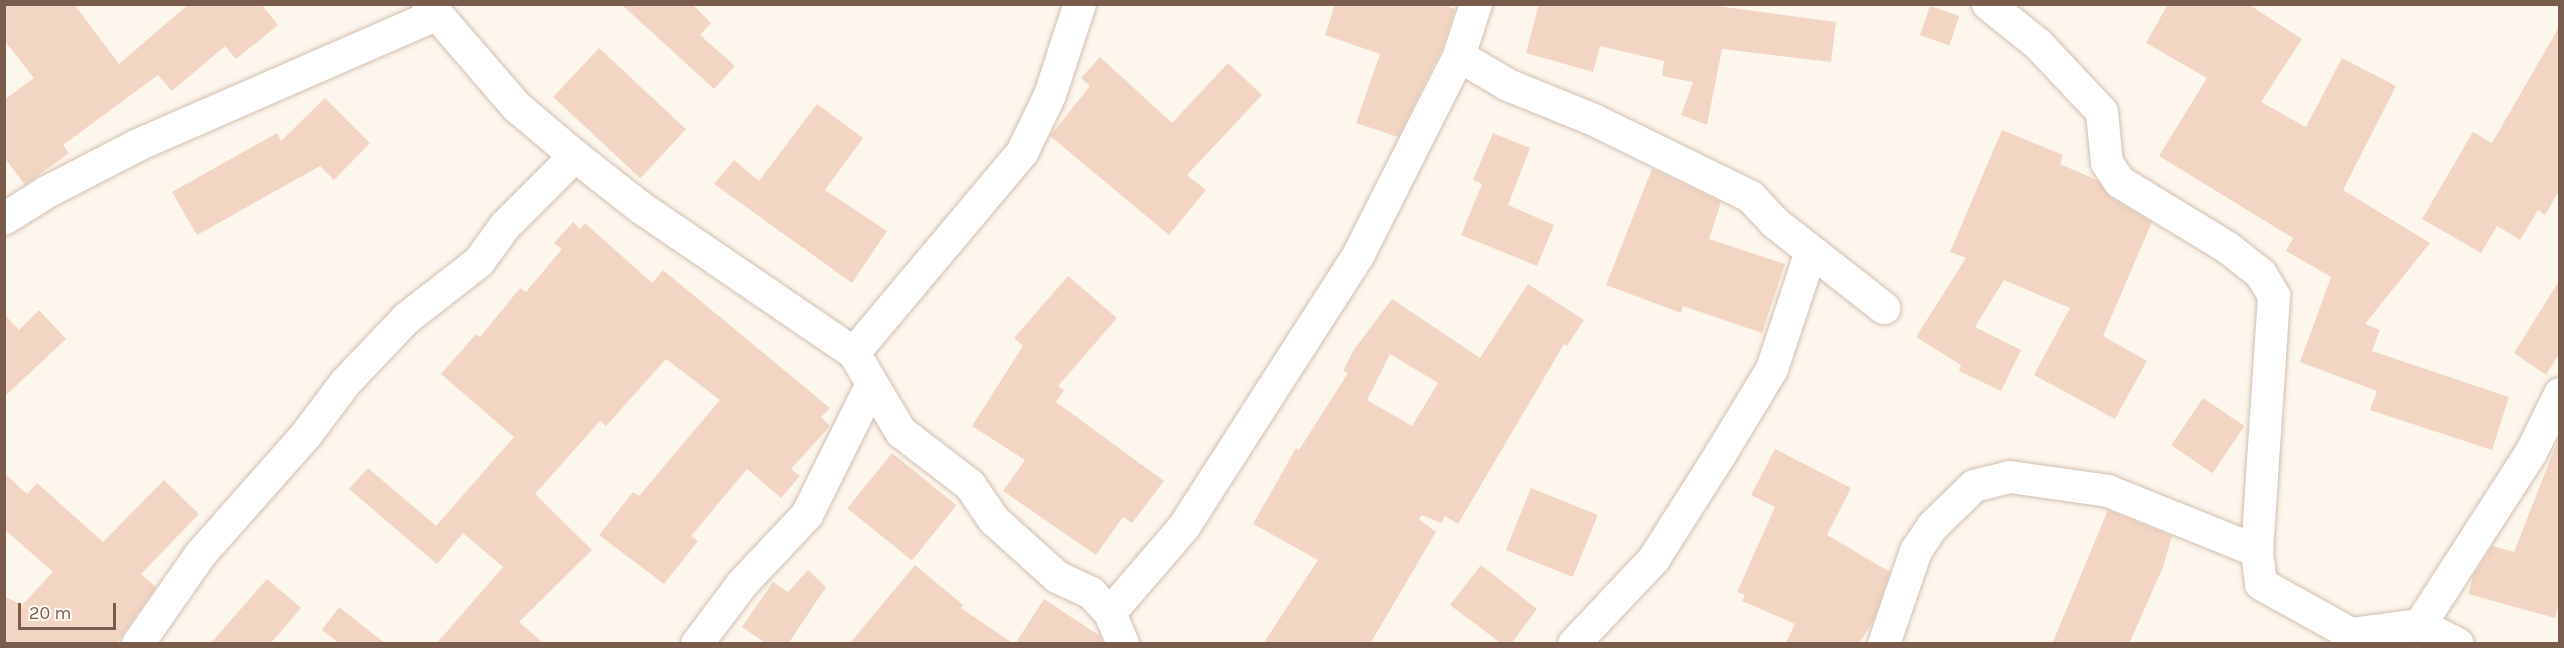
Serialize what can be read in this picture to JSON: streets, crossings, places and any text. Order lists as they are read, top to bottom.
{
  "scale_bar": "20 m"
}
